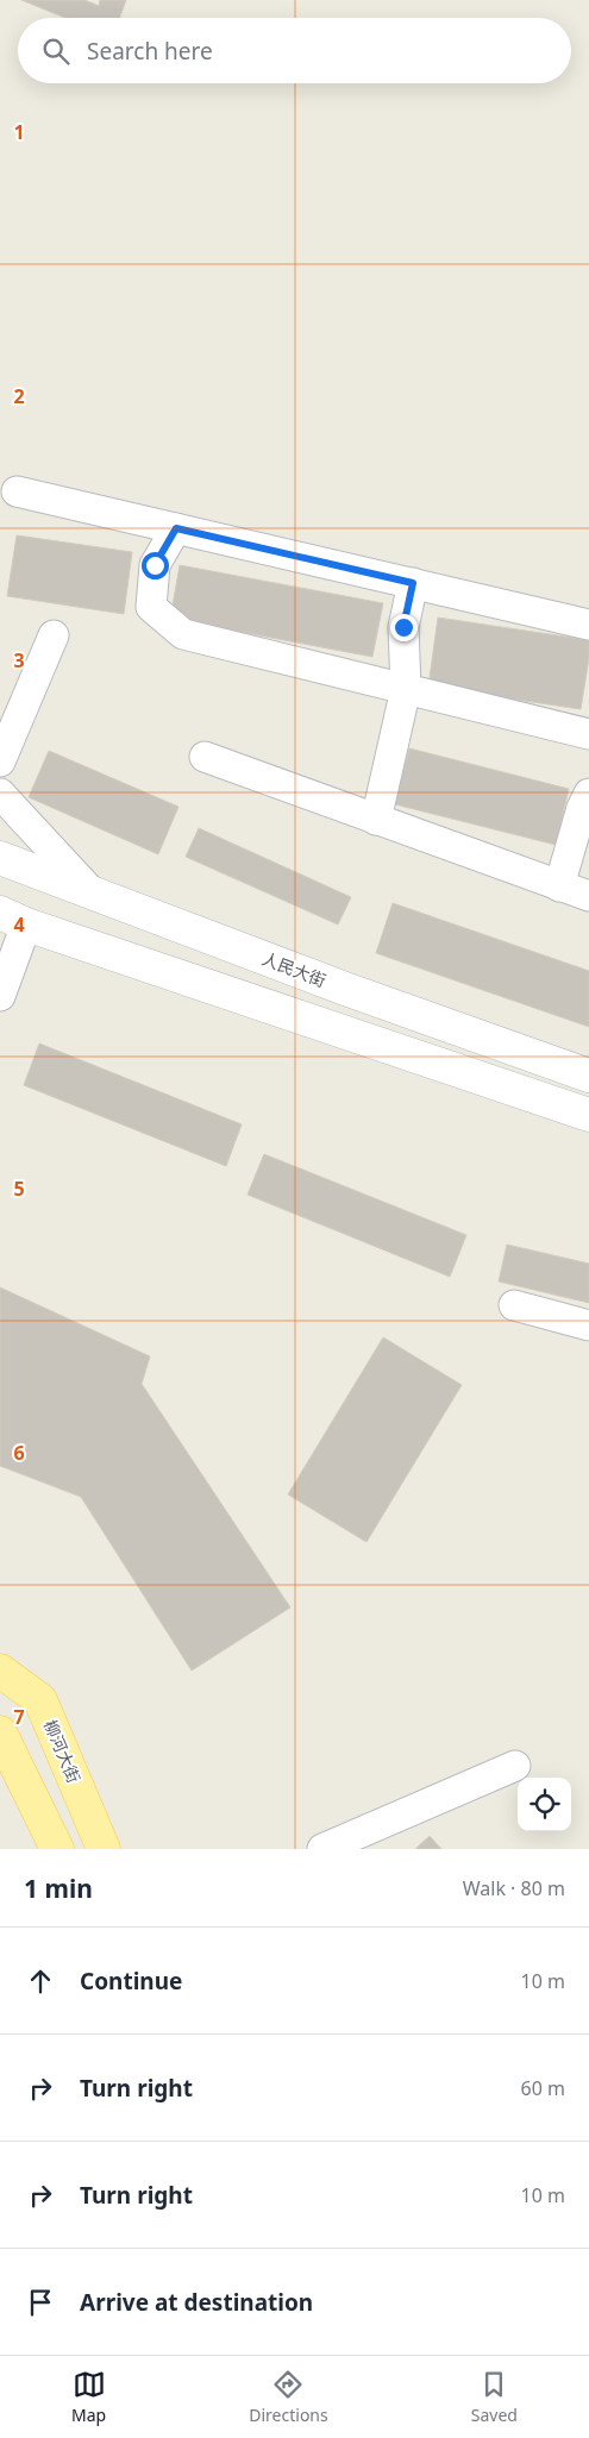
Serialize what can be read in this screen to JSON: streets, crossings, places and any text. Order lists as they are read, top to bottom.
{
  "streets": {
    "main road": ["柳河大街"],
    "street": ["人民大街"]
  },
  "page": {
    "search": "Search here",
    "heading": ["1 min", "Walk · 80 m"],
    "list": [
      ["Continue", "10 m"],
      ["Turn right", "60 m"],
      ["Turn right", "10 m"],
      "Arrive at destination"
    ],
    "nav": ["Map", "Directions", "Saved"]
  },
  "grid": {
    "rows": [
      "1",
      "2",
      "3",
      "4",
      "5",
      "6",
      "7"
    ]
  }
}
